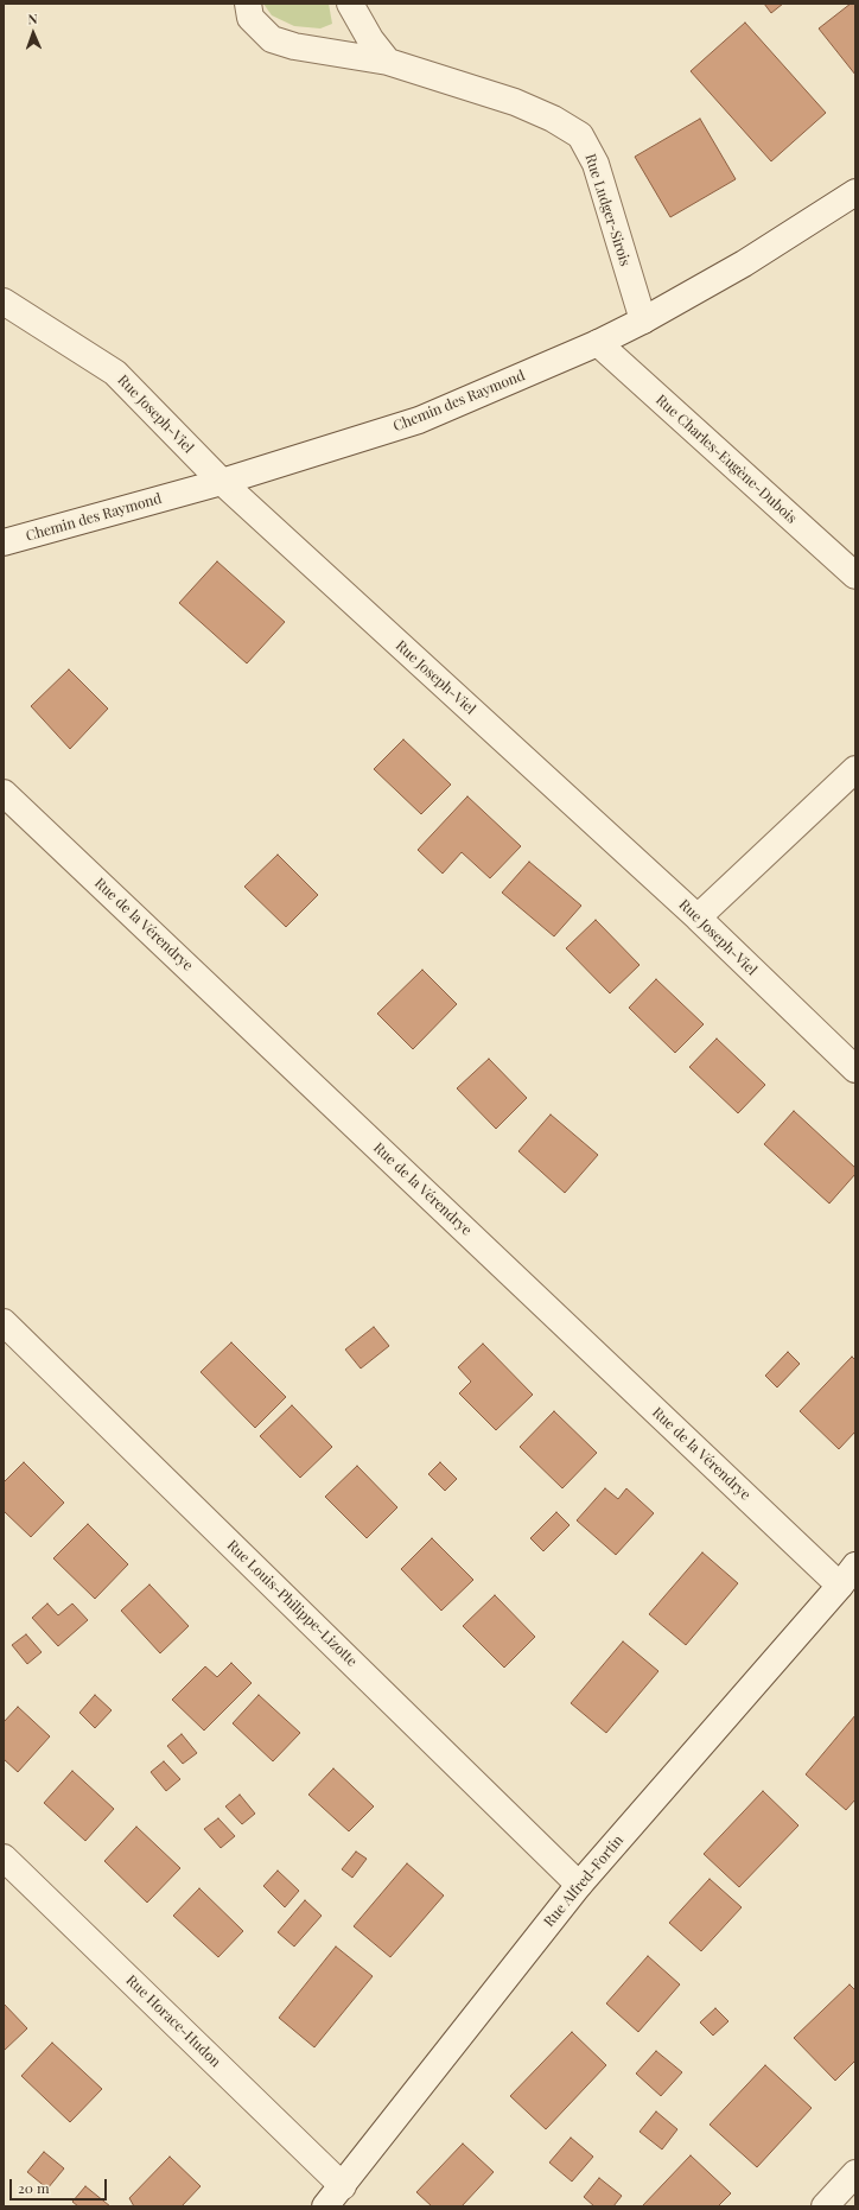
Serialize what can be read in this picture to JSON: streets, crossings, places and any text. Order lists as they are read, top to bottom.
{
  "streets": {
    "street": [
      "Rue Ludger-Sirois",
      "Chemin des Raymond",
      "Rue Joseph-Viel",
      "Rue Charles-Eugène-Dubois",
      "Rue de la Vérendrye",
      "Rue Louis-Philippe-Lizotte",
      "Rue Alfred-Fortin",
      "Rue Horace-Hudon"
    ]
  },
  "crossings": [
    ["Rue Ludger-Sirois", "Chemin des Raymond"],
    ["Chemin des Raymond", "Rue Joseph-Viel"],
    ["Chemin des Raymond", "Rue Charles-Eugène-Dubois"],
    ["Rue de la Vérendrye", "Rue Alfred-Fortin"],
    ["Rue Louis-Philippe-Lizotte", "Rue Alfred-Fortin"],
    ["Rue Alfred-Fortin", "Rue Horace-Hudon"]
  ],
  "scale_bar": "20 m",
  "north": "top"
}
